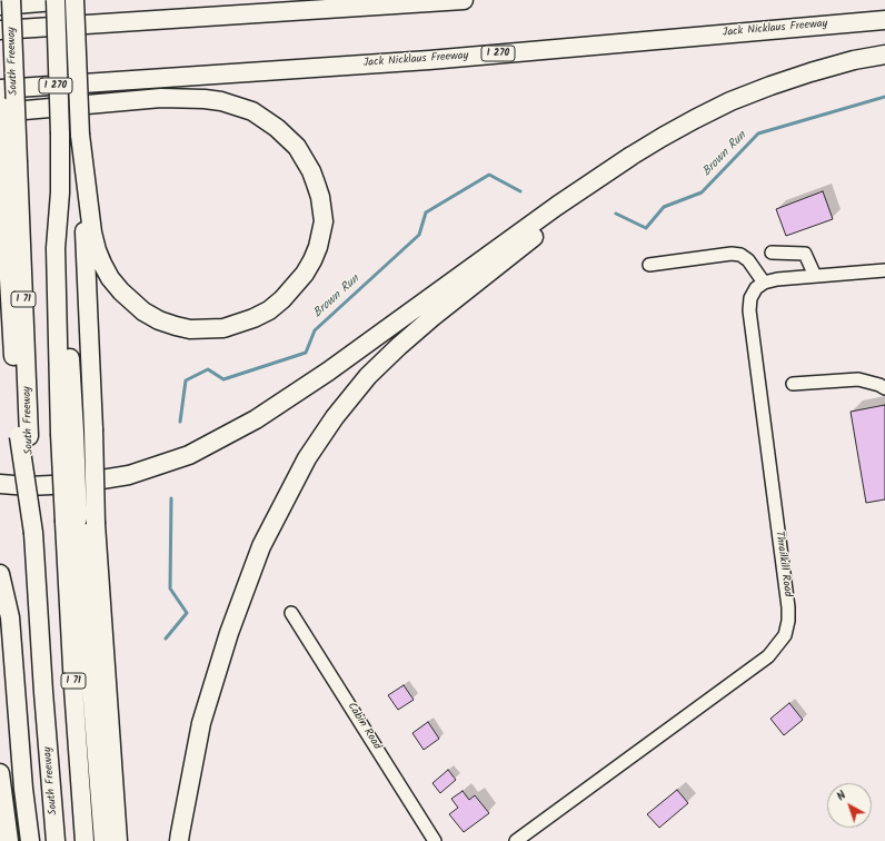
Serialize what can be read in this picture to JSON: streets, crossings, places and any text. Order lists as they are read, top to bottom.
{
  "streets": {
    "highway": [
      "Jack Nicklaus Freeway",
      "I 270",
      "South Freeway",
      "I 71"
    ],
    "street": ["Thrailkill Road", "Cabin Road"]
  },
  "water": ["Brown Run"],
  "north": "top left"
}
